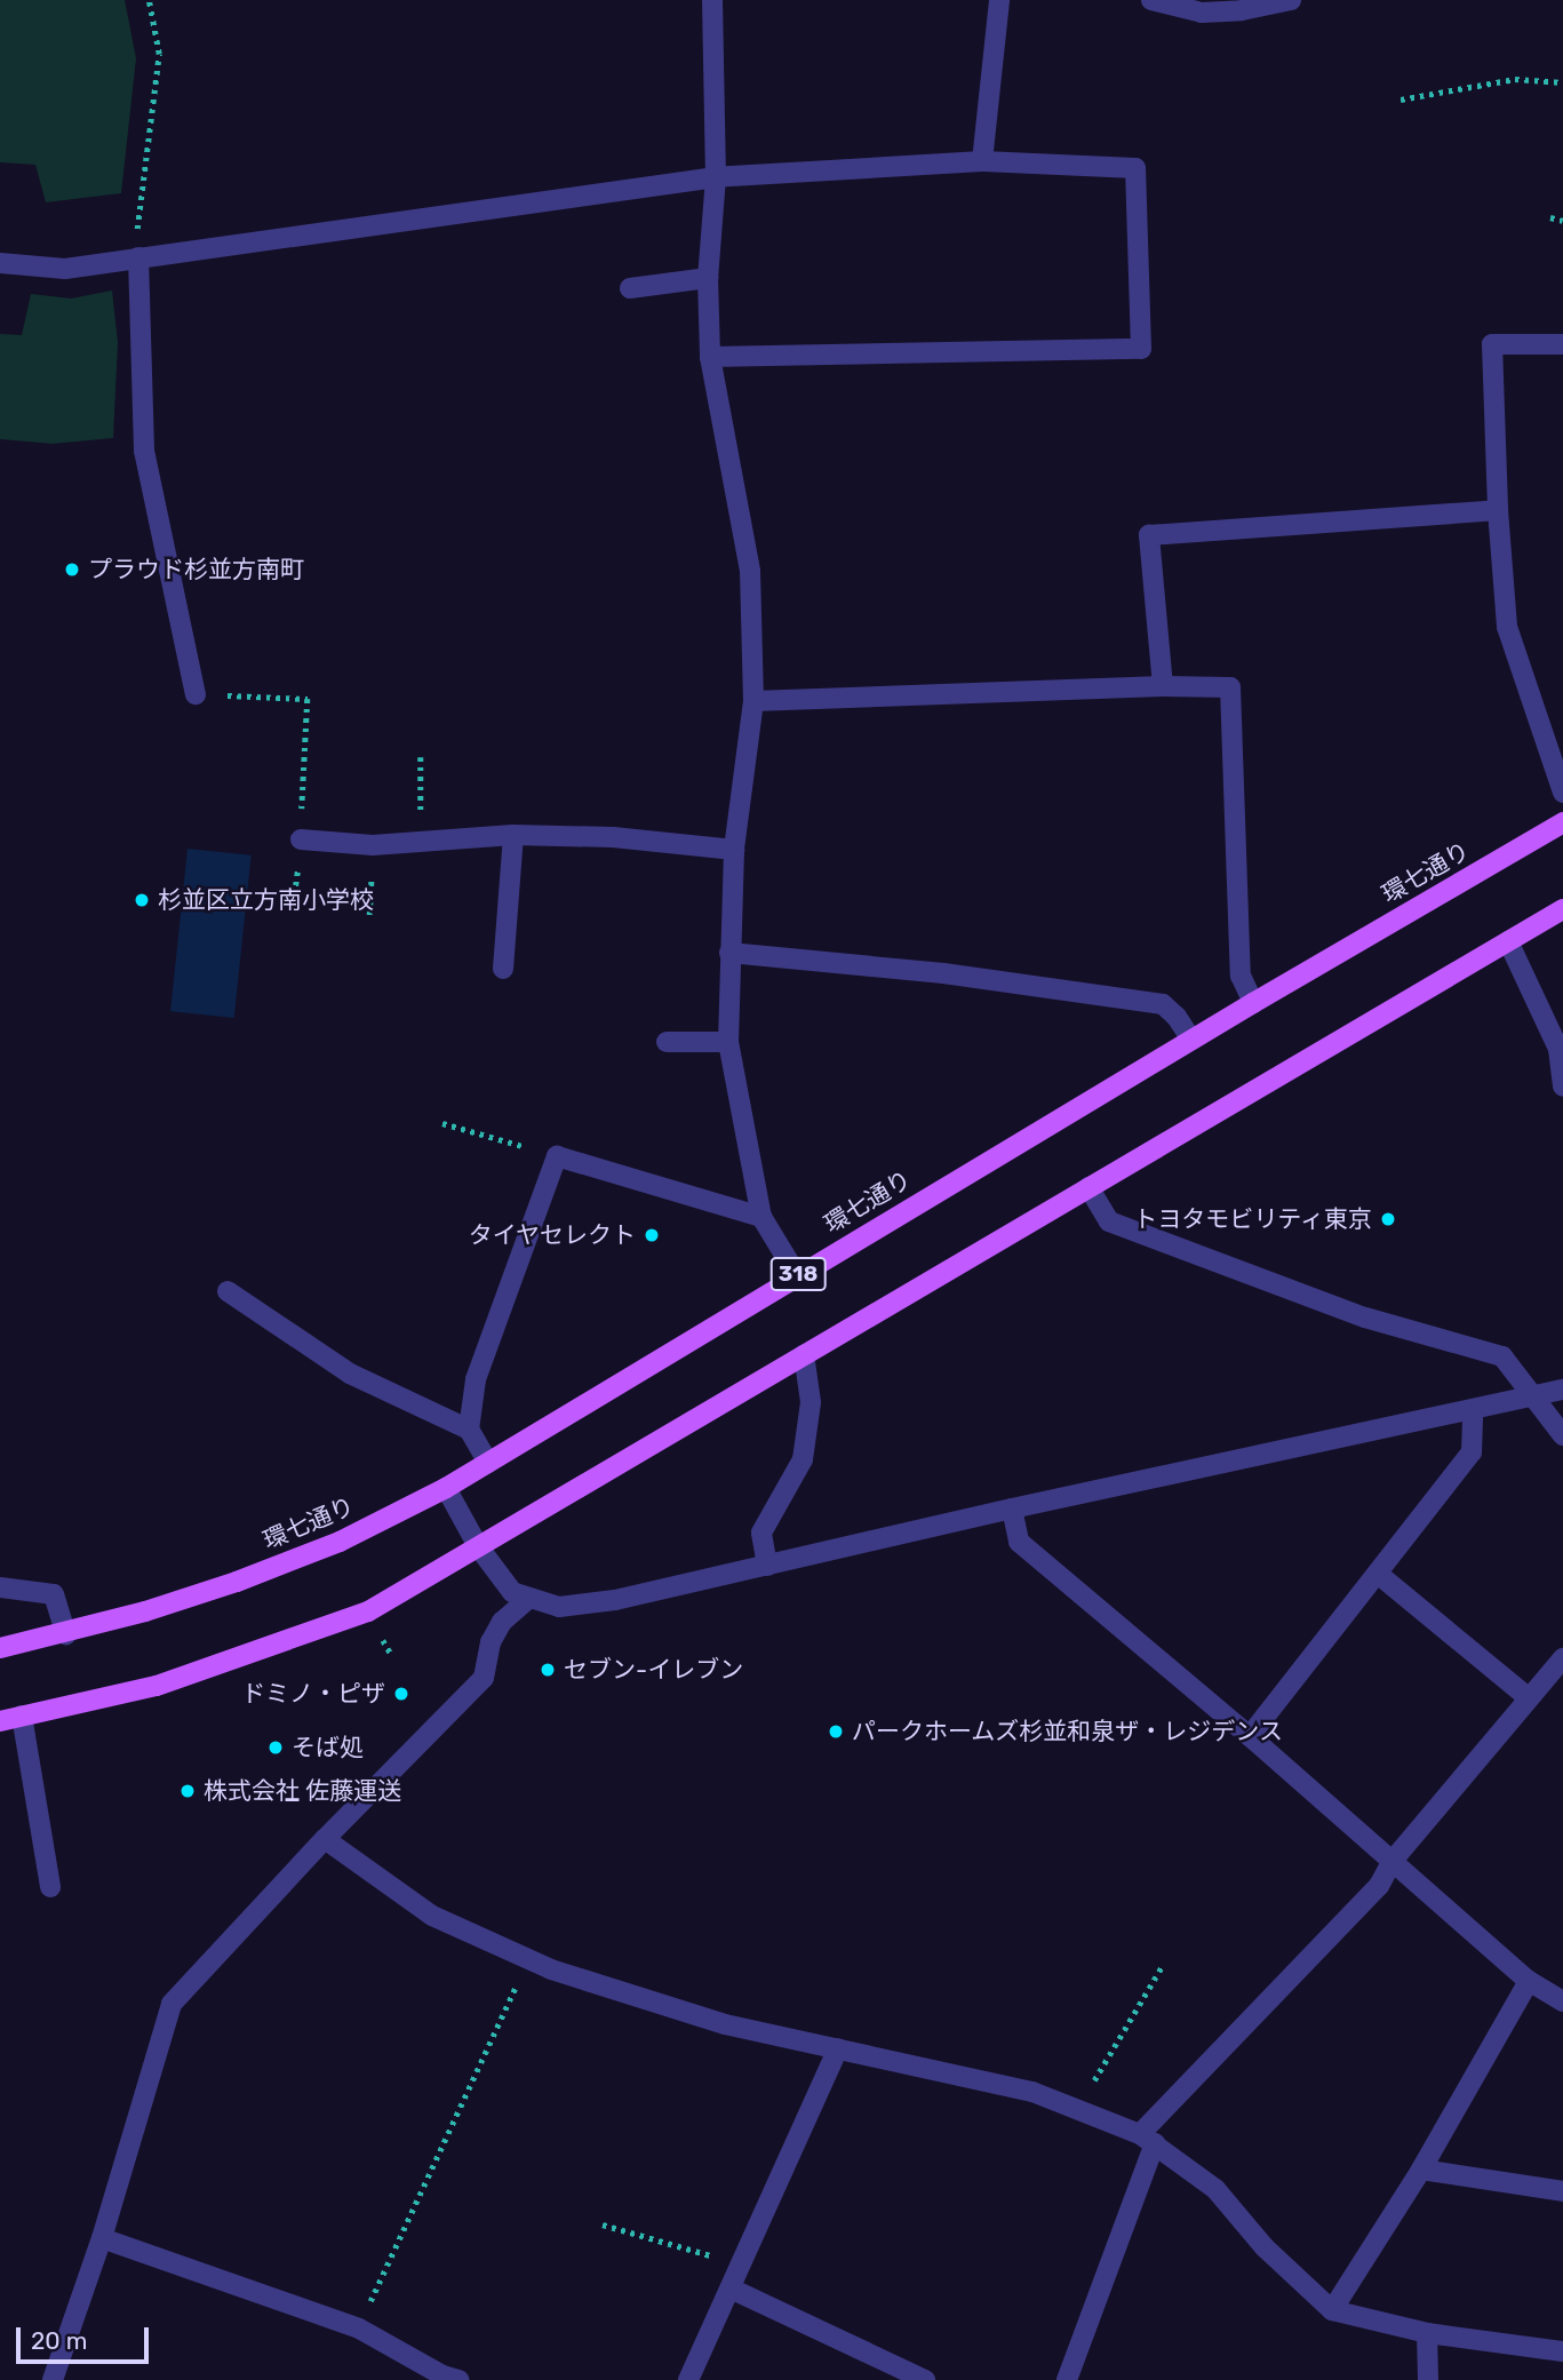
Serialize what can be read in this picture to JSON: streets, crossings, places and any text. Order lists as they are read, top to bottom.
{
  "streets": {
    "main road": ["環七通り", "318"]
  },
  "places": [
    "プラウド杉並方南町",
    "杉並区立方南小学校",
    "トヨタモビリティ東京",
    "タイヤセレクト",
    "セブン-イレブン",
    "ドミノ・ピザ",
    "パークホームズ杉並和泉ザ・レジデンス",
    "そば処",
    "株式会社 佐藤運送"
  ],
  "scale_bar": "20 m"
}
